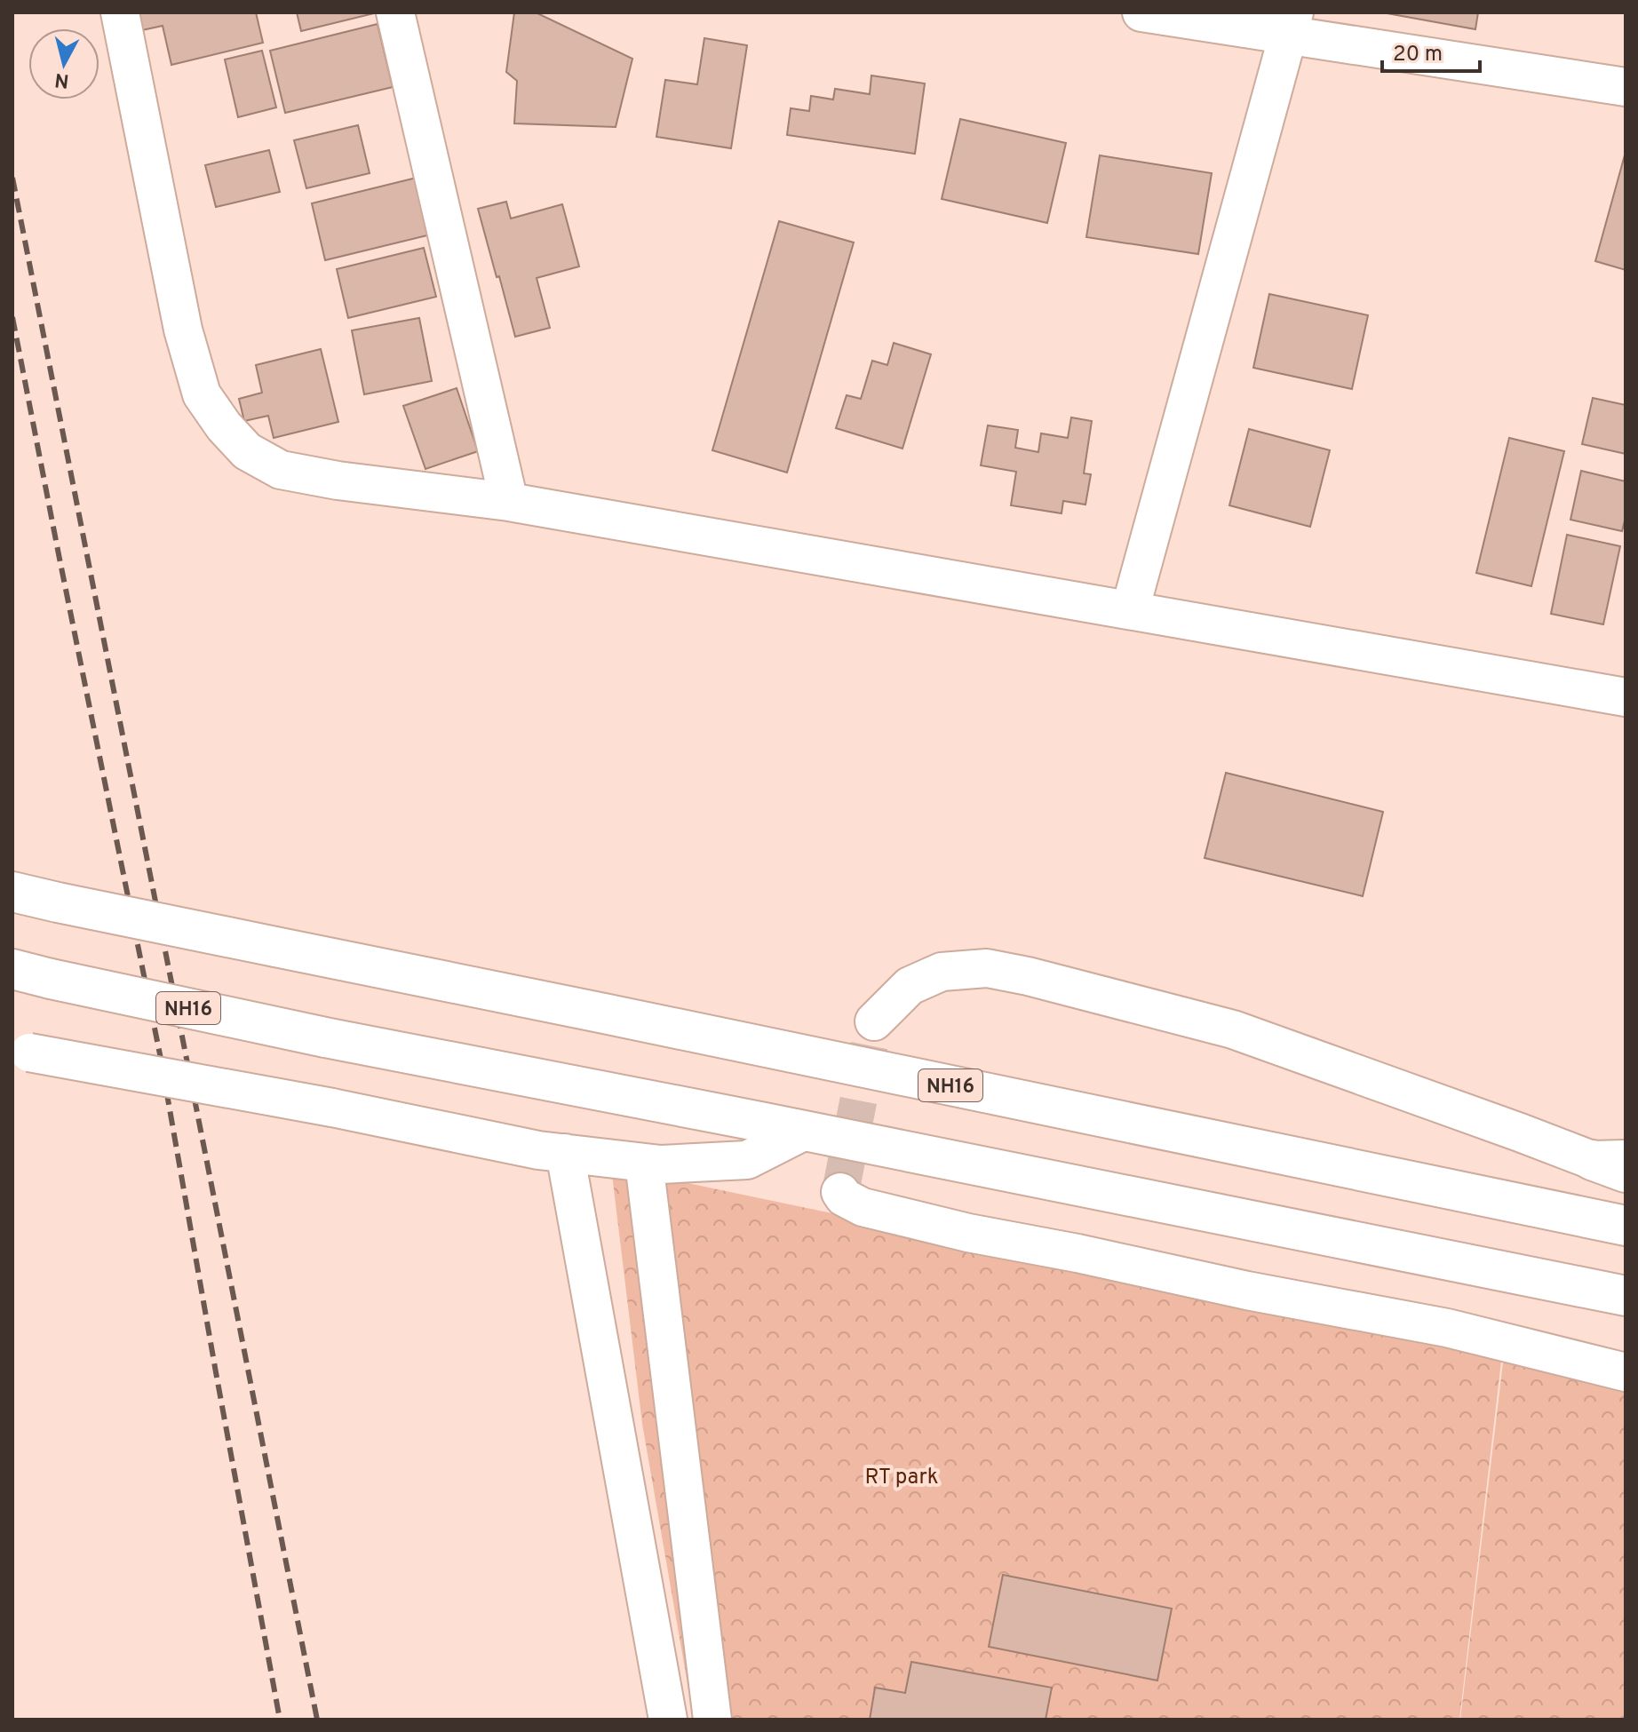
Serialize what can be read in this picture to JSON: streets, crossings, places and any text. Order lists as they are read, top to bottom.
{
  "streets": {
    "highway": ["NH16"]
  },
  "parks": ["RT park"],
  "scale_bar": "20 m",
  "north": "bottom"
}
